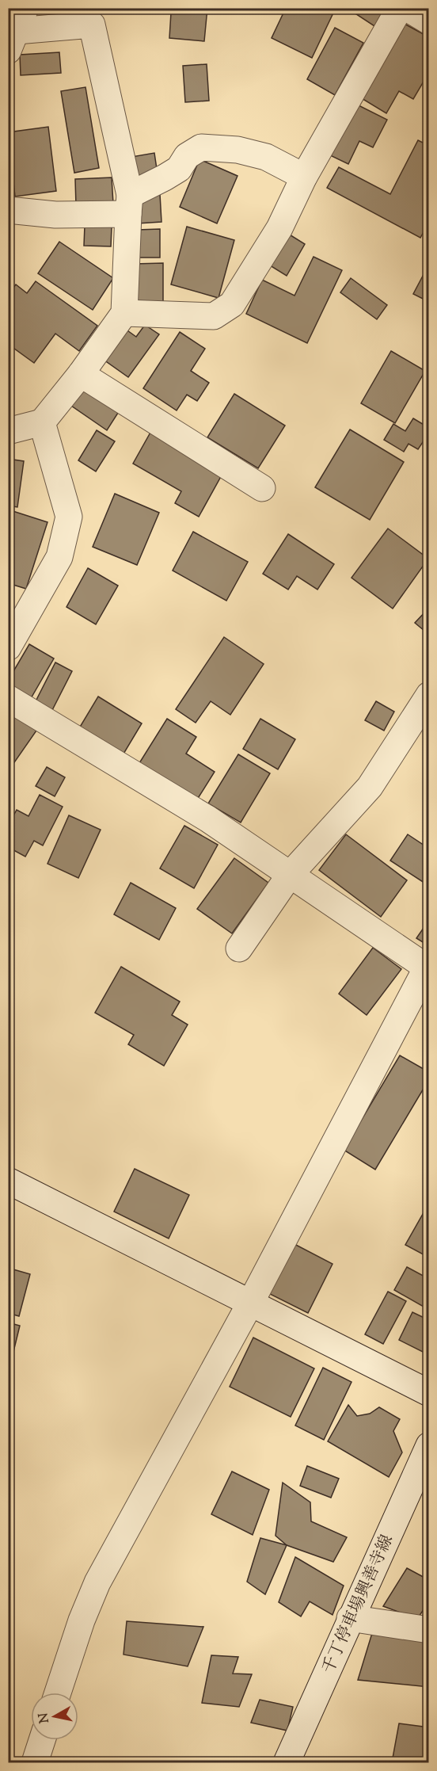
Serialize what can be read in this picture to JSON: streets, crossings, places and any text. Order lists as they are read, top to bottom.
{
  "streets": {
    "street": ["千丁停車場興善寺線"]
  },
  "north": "left"
}
